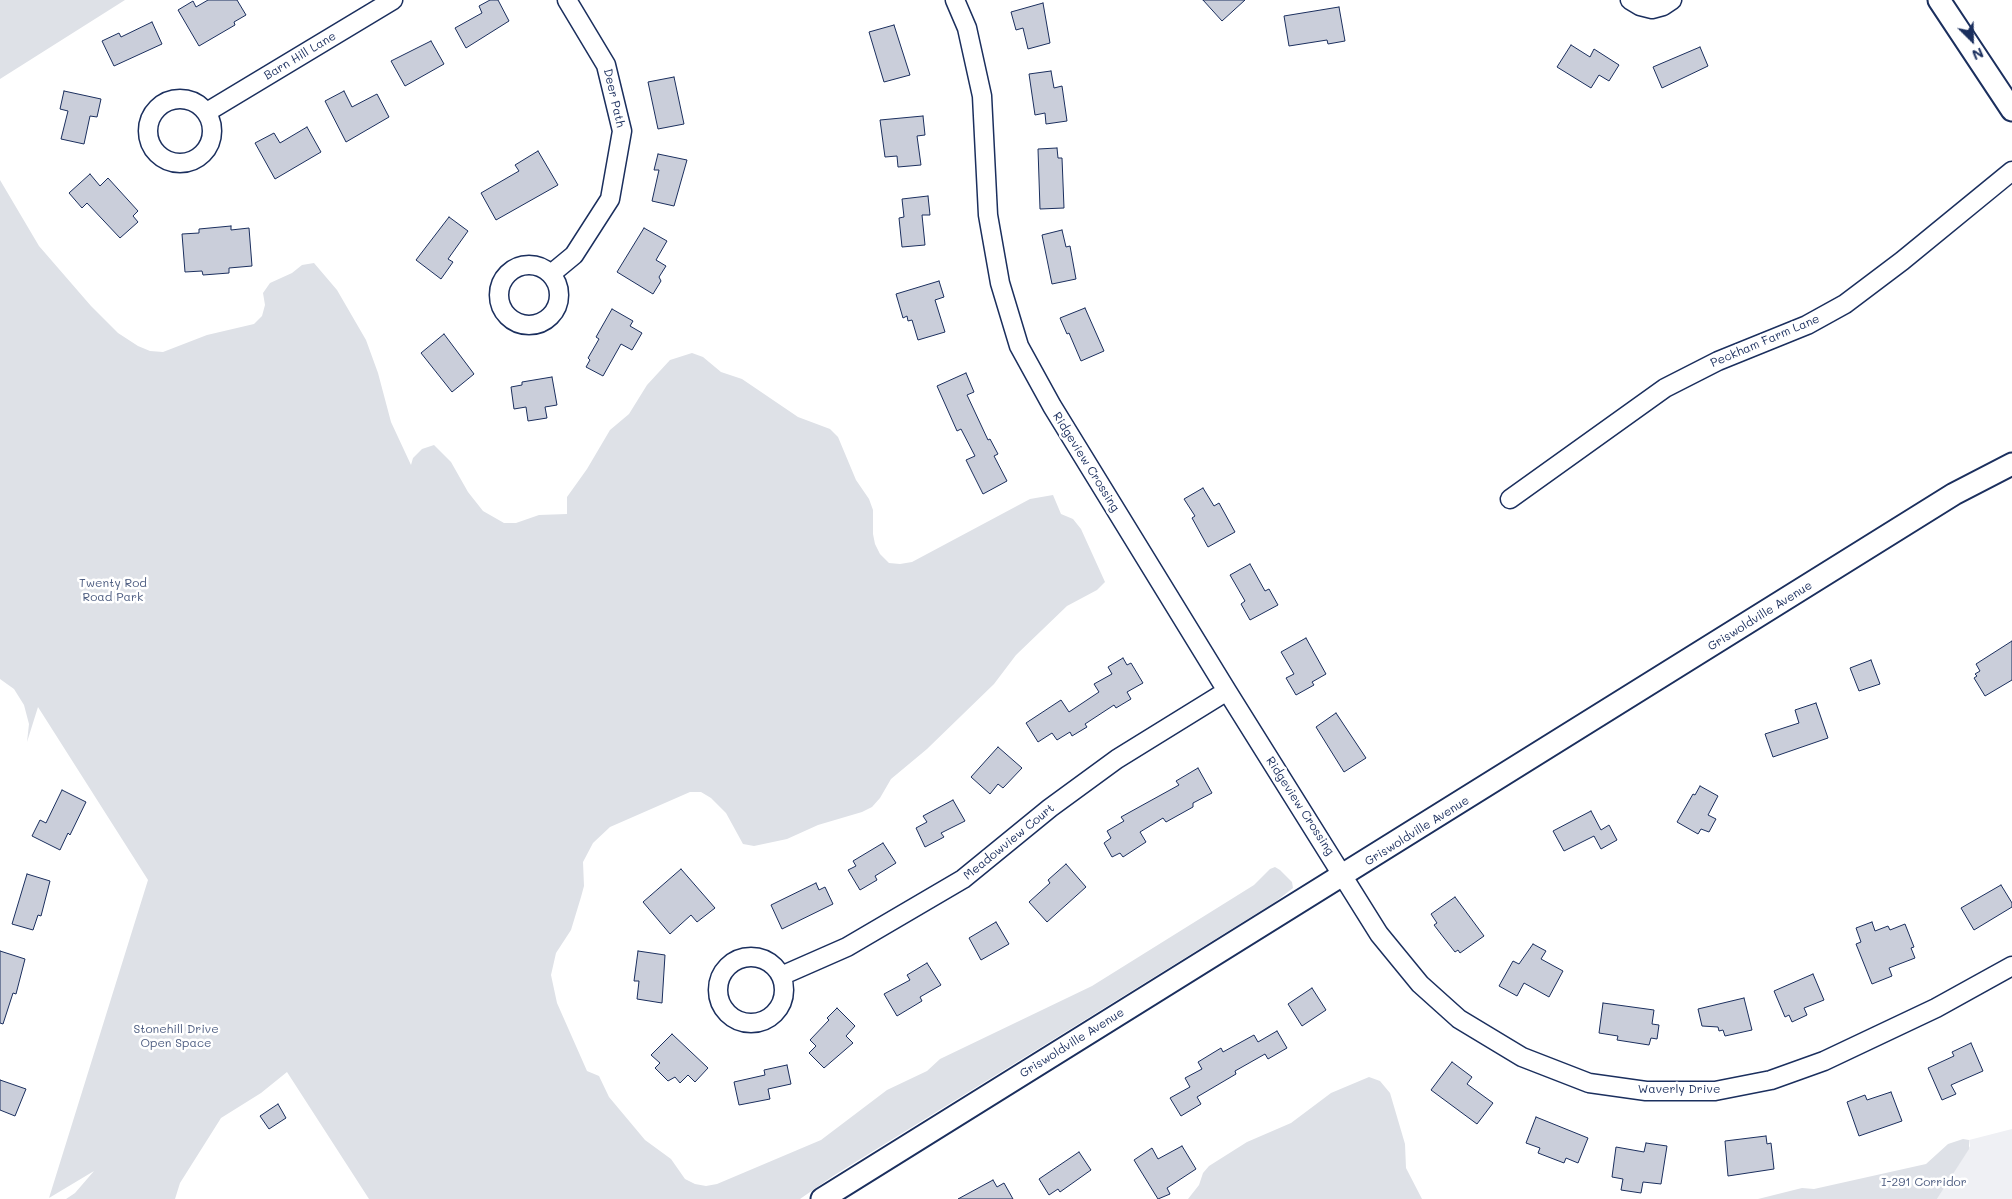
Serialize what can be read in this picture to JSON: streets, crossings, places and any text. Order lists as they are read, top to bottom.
{
  "streets": {
    "street": [
      "Barn Hill Lane",
      "Deer Path",
      "Peckham Farm Lane",
      "Ridgeview Crossing",
      "Griswoldville Avenue",
      "Meadowview Court",
      "Waverly Drive"
    ]
  },
  "crossings": [
    ["Ridgeview Crossing", "Griswoldville Avenue"],
    ["Ridgeview Crossing", "Meadowview Court"],
    ["Ridgeview Crossing", "Waverly Drive"],
    ["Griswoldville Avenue", "Waverly Drive"]
  ],
  "parks": ["Twenty Rod Road Park", "Stonehill Drive Open Space", "I-291 Corridor"],
  "north": "bottom right"
}
